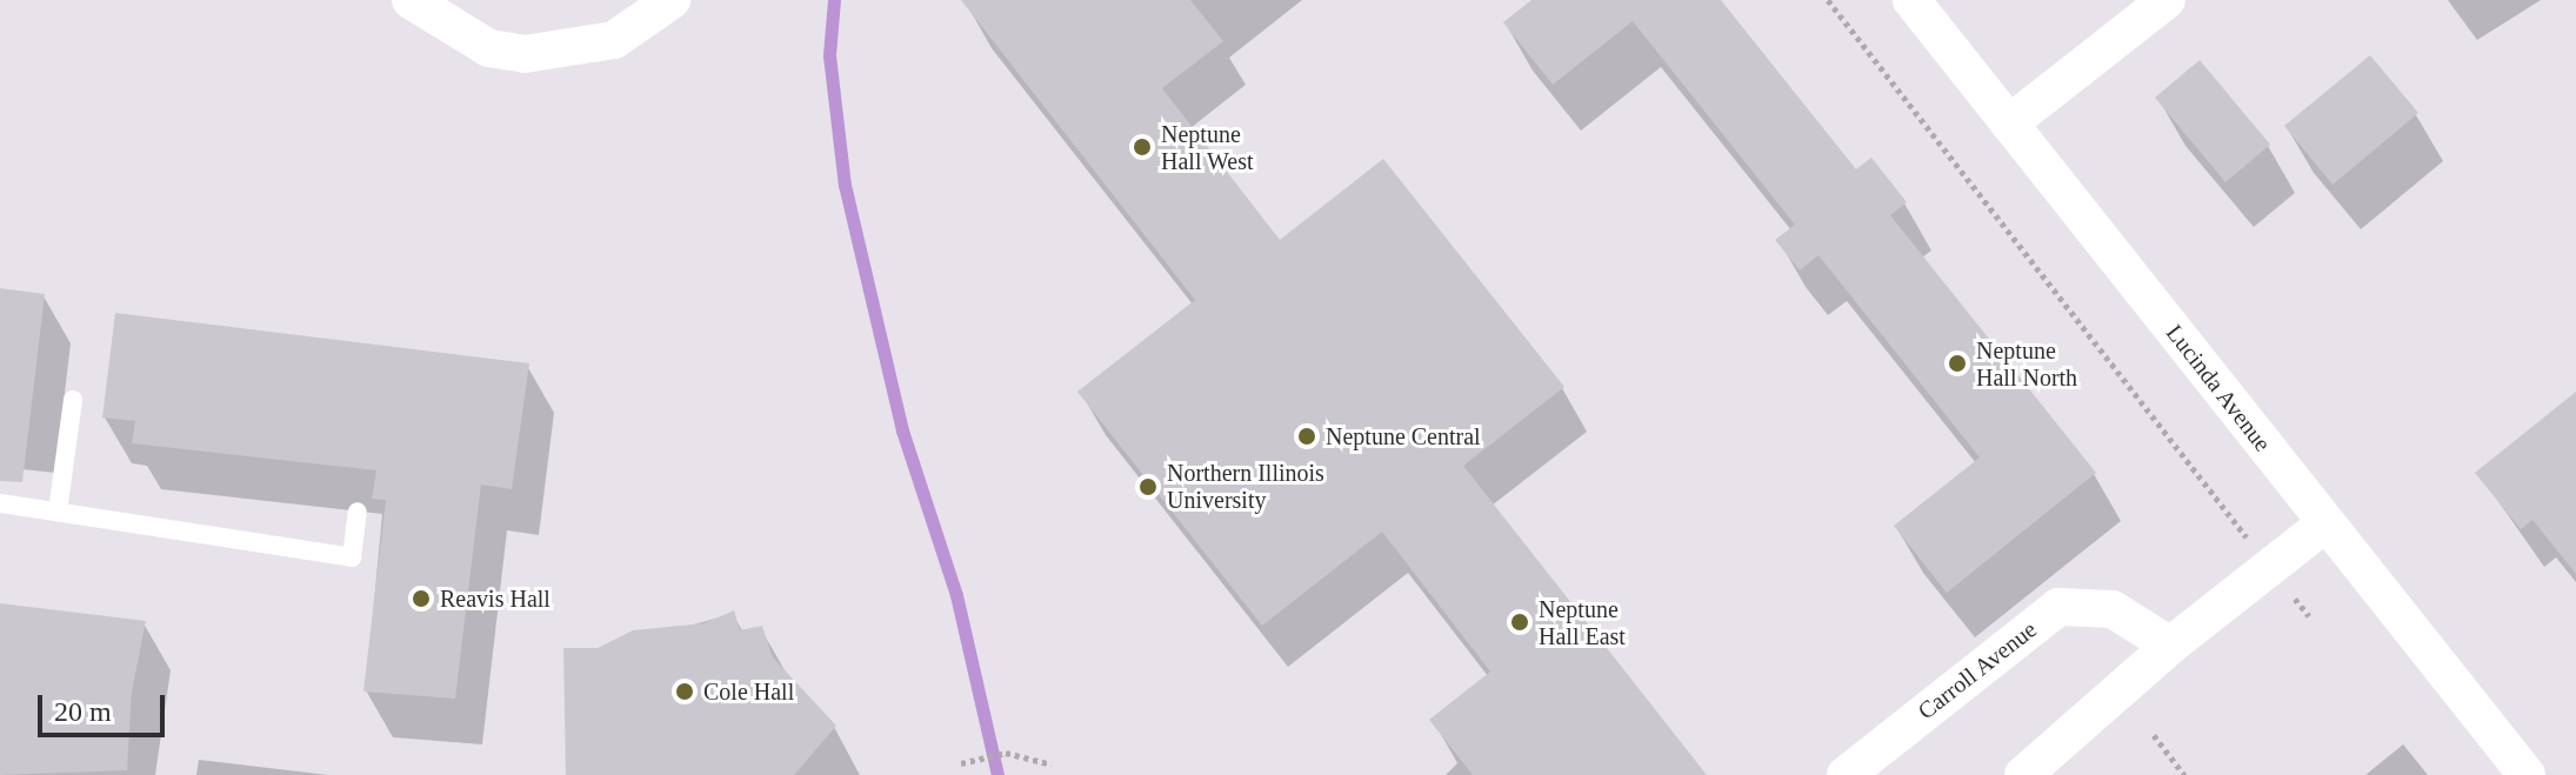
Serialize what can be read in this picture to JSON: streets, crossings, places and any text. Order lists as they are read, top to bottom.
{
  "streets": {
    "street": ["Lucinda Avenue", "Carroll Avenue"]
  },
  "places": [
    "Neptune Hall West",
    "Neptune Hall North",
    "Neptune Central",
    "Northern Illinois University",
    "Reavis Hall",
    "Neptune Hall East",
    "Cole Hall"
  ],
  "scale_bar": "20 m"
}
